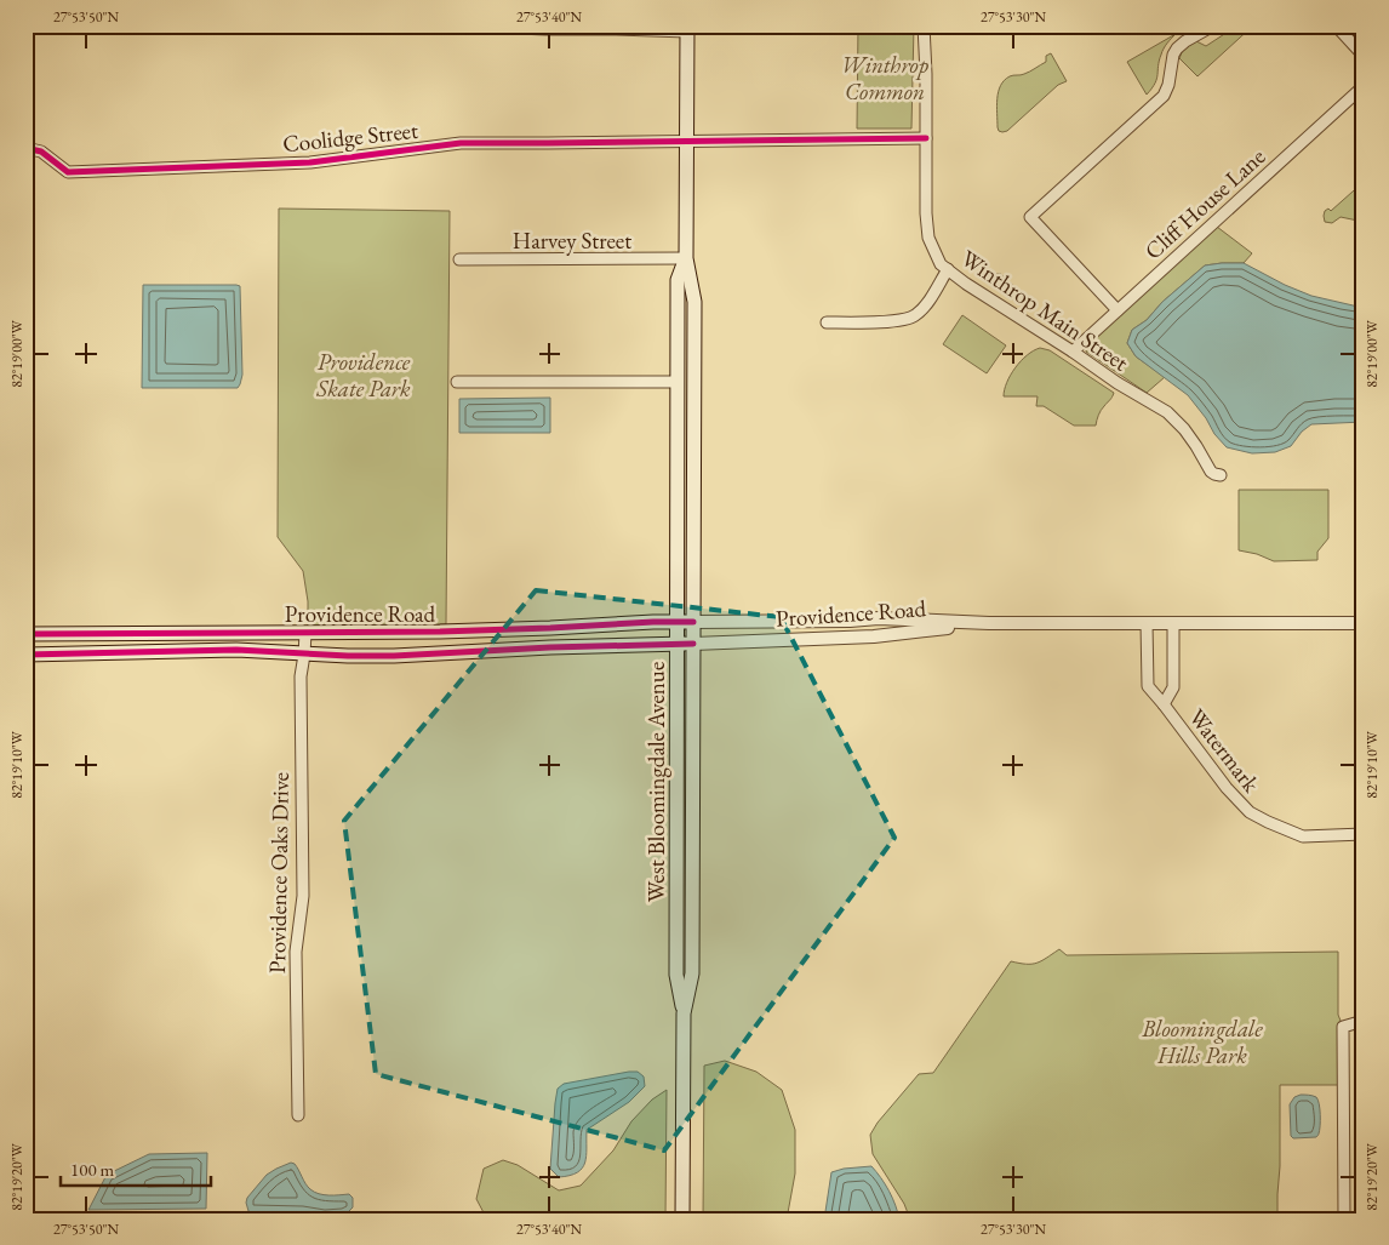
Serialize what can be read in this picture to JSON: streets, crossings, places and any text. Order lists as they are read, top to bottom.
{
  "streets": {
    "main road": ["Providence Road", "West Bloomingdale Avenue"],
    "street": [
      "Coolidge Street",
      "Cliff House Lane",
      "Harvey Street",
      "Winthrop Main Street",
      "Watermark",
      "Providence Oaks Drive"
    ]
  },
  "crossings": [
    ["Coolidge Street", "Winthrop Main Street"],
    ["Coolidge Street", "West Bloomingdale Avenue"],
    ["Cliff House Lane", "Winthrop Main Street"],
    ["Harvey Street", "West Bloomingdale Avenue"],
    ["Providence Road", "Watermark"],
    ["Providence Road", "West Bloomingdale Avenue"],
    ["Providence Road", "Providence Oaks Drive"]
  ],
  "parks": ["Winthrop Common", "Providence Skate Park", "Bloomingdale Hills Park"],
  "scale_bar": "100 m",
  "coordinates": [
    "27°53'50\"N",
    "27°53'40\"N",
    "27°53'30\"N",
    "82°19'00\"W",
    "82°19'10\"W",
    "82°19'20\"W"
  ]
}
